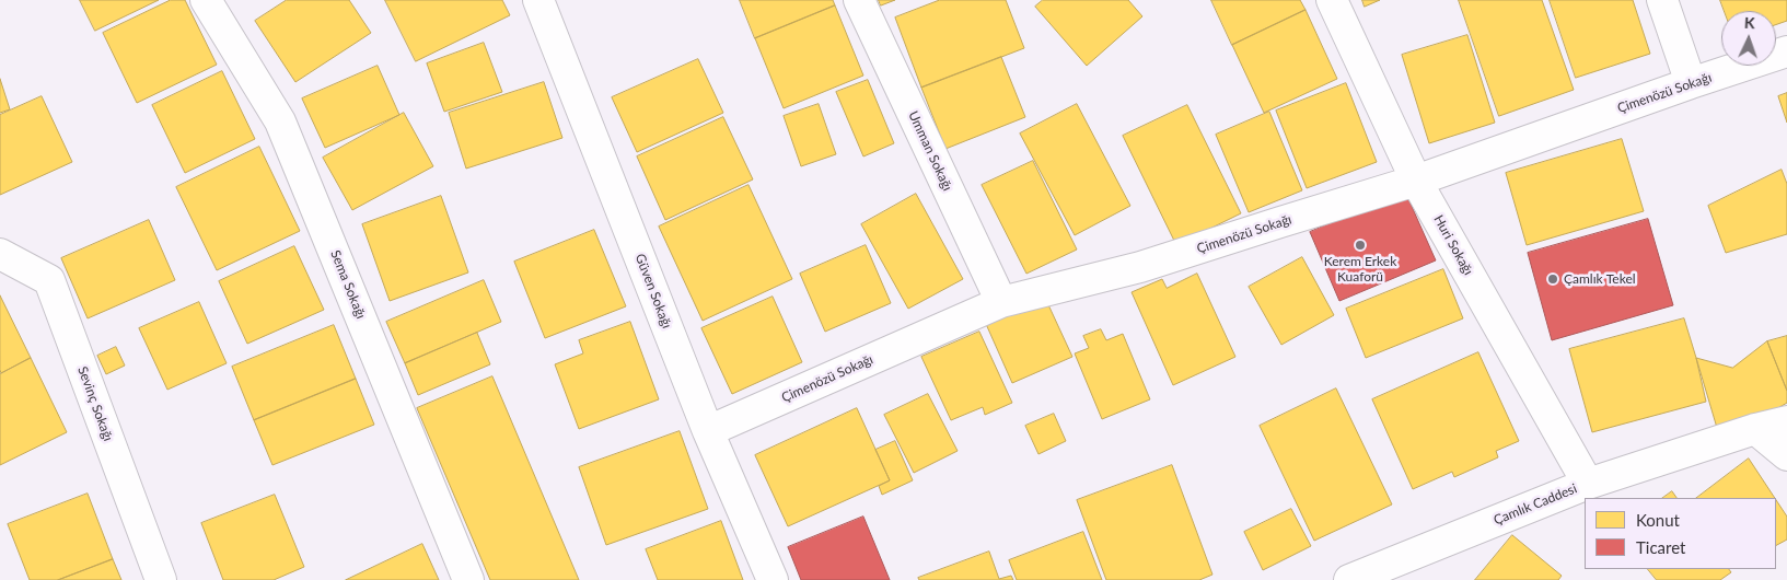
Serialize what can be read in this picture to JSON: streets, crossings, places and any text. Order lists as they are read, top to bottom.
{
  "streets": {
    "street": [
      "Çimenözü Sokağı",
      "Umman Sokağı",
      "Huri Sokağı",
      "Sema Sokağı",
      "Güven Sokağı",
      "Sevinç Sokağı",
      "Çamlık Caddesi"
    ]
  },
  "crossings": [
    ["Çimenözü Sokağı", "Umman Sokağı"],
    ["Çimenözü Sokağı", "Huri Sokağı"],
    ["Çimenözü Sokağı", "Güven Sokağı"],
    ["Huri Sokağı", "Çamlık Caddesi"]
  ],
  "places": ["Kerem Erkek Kuaforü", "Çamlık Tekel"],
  "legend": ["Konut", "Ticaret"],
  "north": "top"
}
